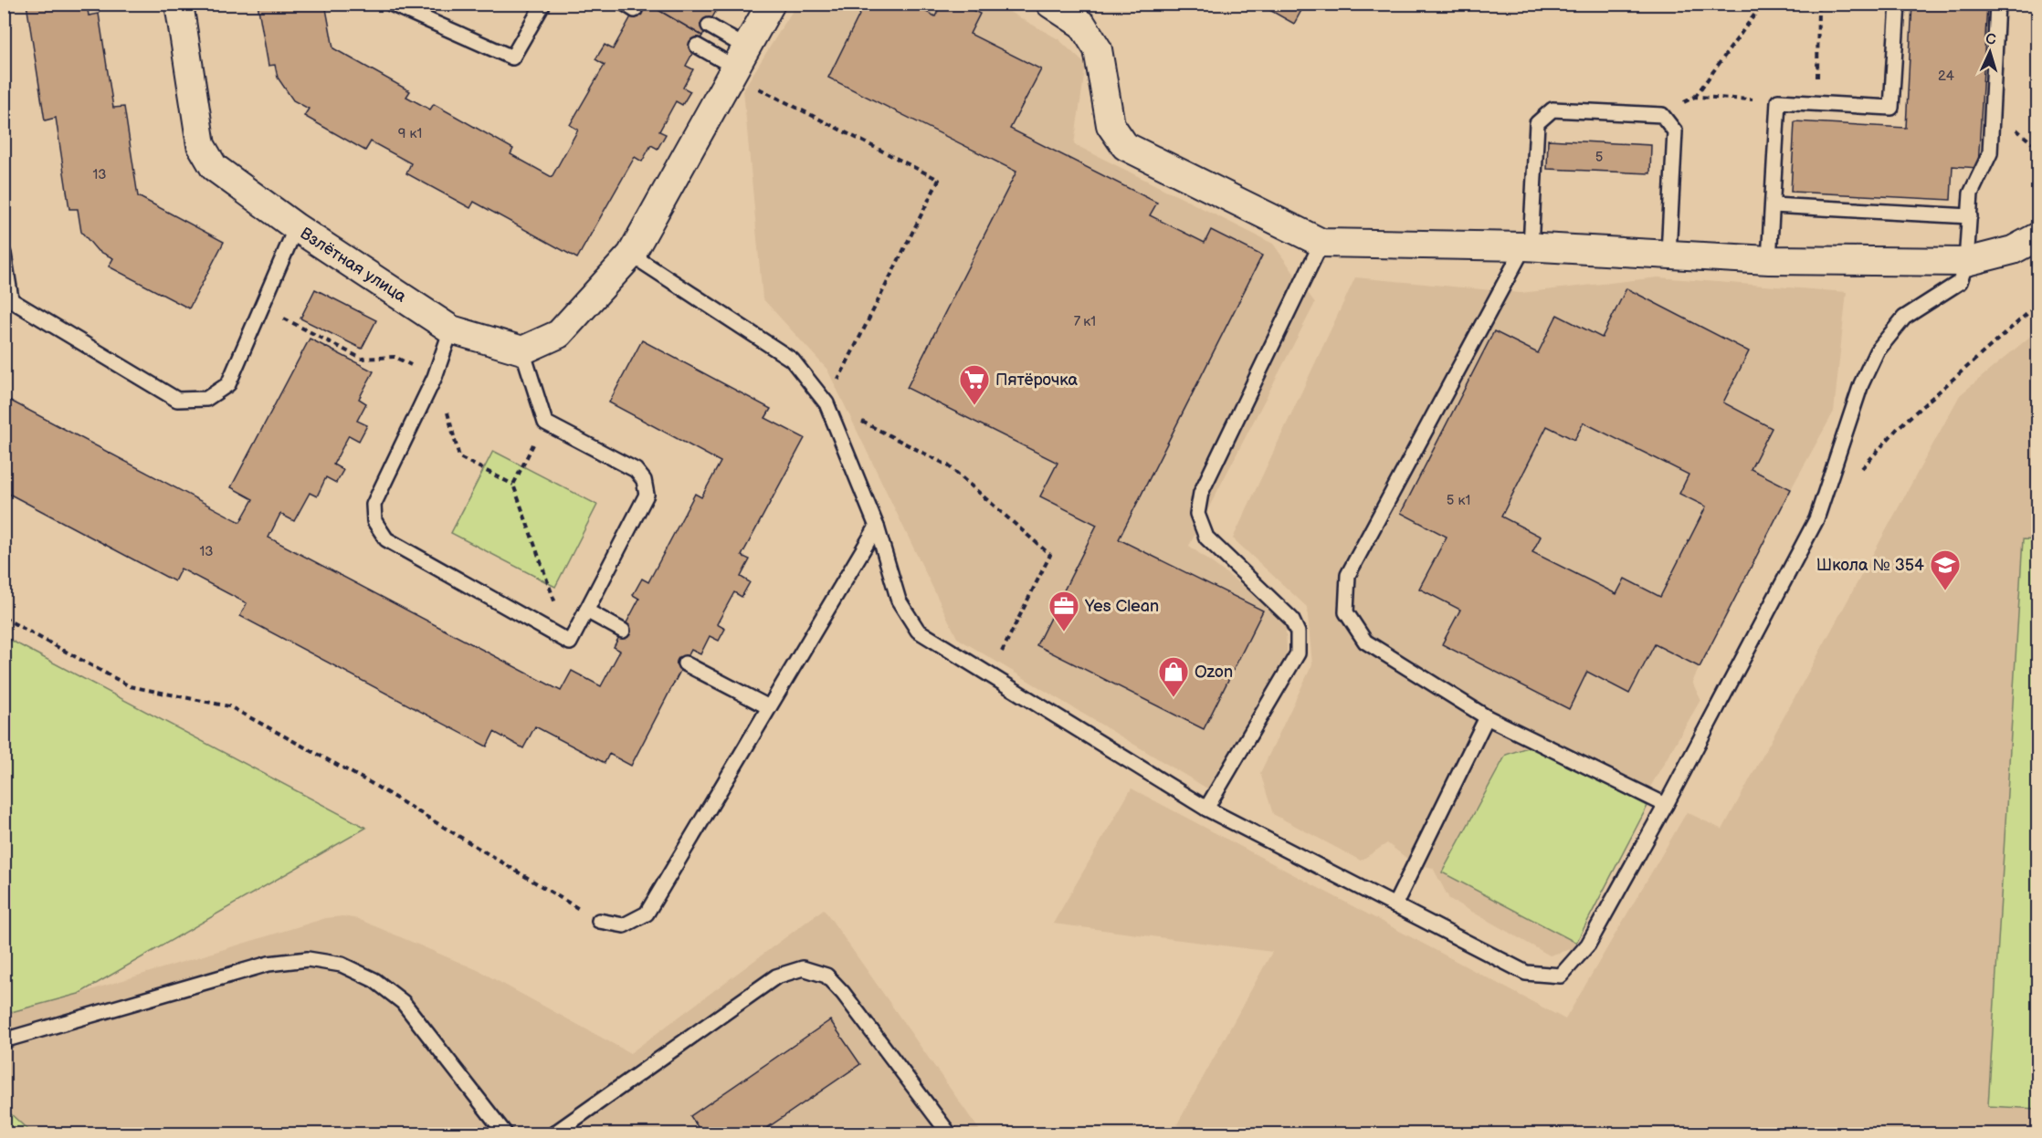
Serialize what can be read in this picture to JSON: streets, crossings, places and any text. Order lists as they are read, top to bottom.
{
  "streets": {
    "street": ["Взлётная улица"]
  },
  "places": {
    "supermarket": ["Пятёрочка"],
    "school or university": ["Школа № 354"],
    "office": ["Yes Clean"],
    "shop": ["Ozon"]
  },
  "house_numbers": [
    "24",
    "9 к1",
    "5",
    "13",
    "7 к1",
    "5 к1",
    "13"
  ],
  "north": "top"
}
